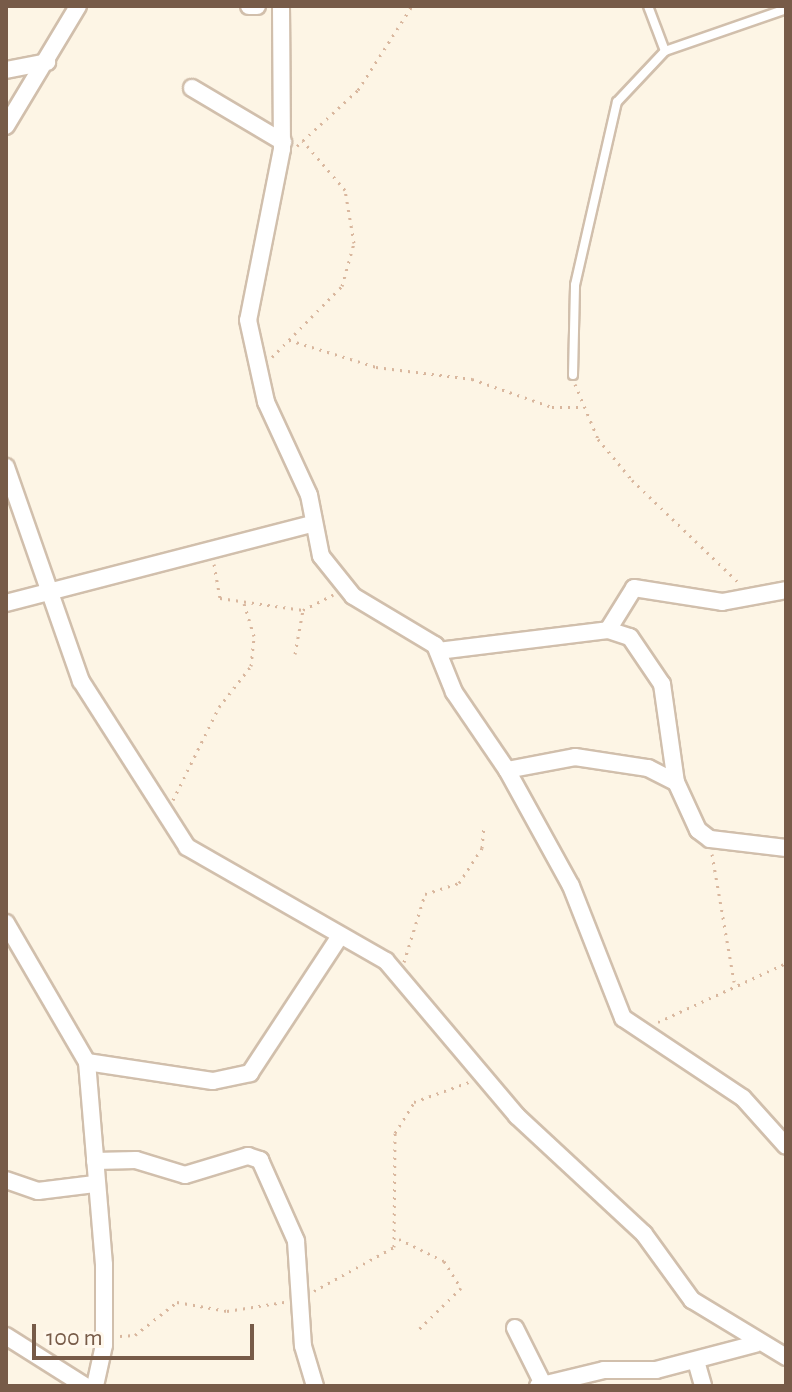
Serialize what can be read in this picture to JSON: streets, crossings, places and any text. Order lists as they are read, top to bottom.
{
  "scale_bar": "100 m"
}
